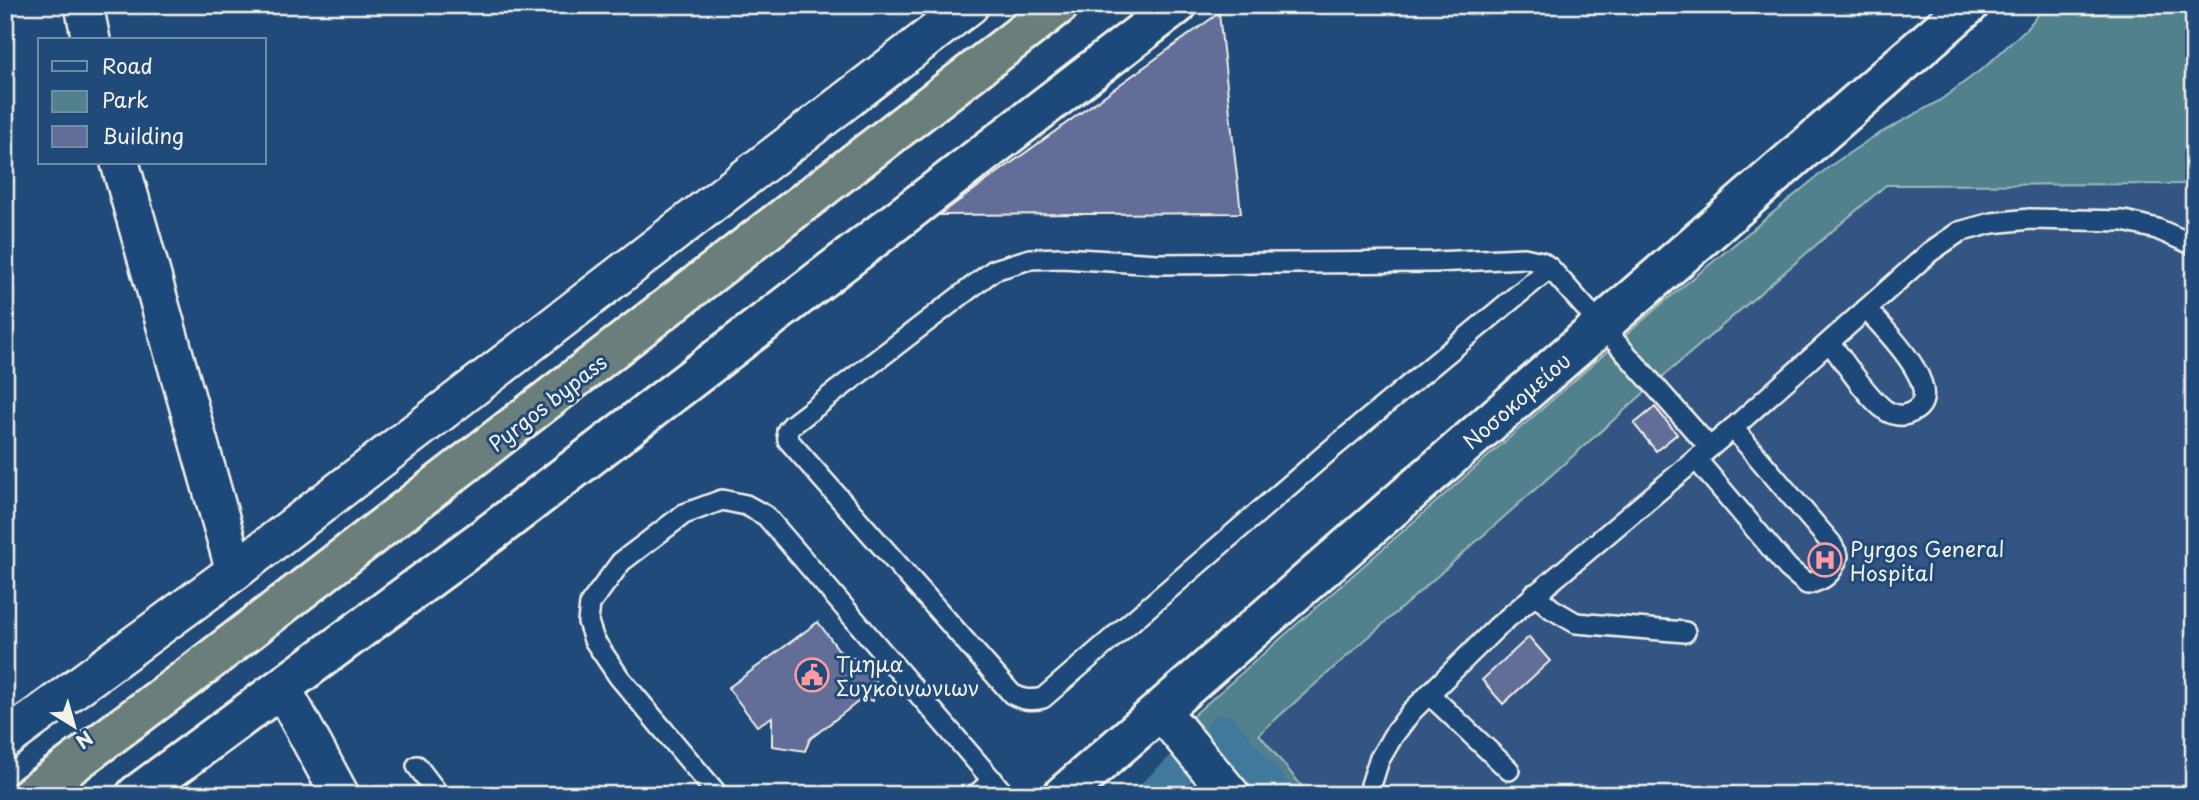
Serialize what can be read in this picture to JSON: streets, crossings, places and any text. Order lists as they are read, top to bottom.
{
  "streets": {
    "highway": ["Pyrgos bypass"],
    "street": ["Νοσοκομείου"]
  },
  "places": {
    "hospital": ["Pyrgos General Hospital"],
    "public building": ["Τμημα Συγκοινωνιων"]
  },
  "legend": ["Road", "Park", "Building"],
  "north": "bottom right"
}
